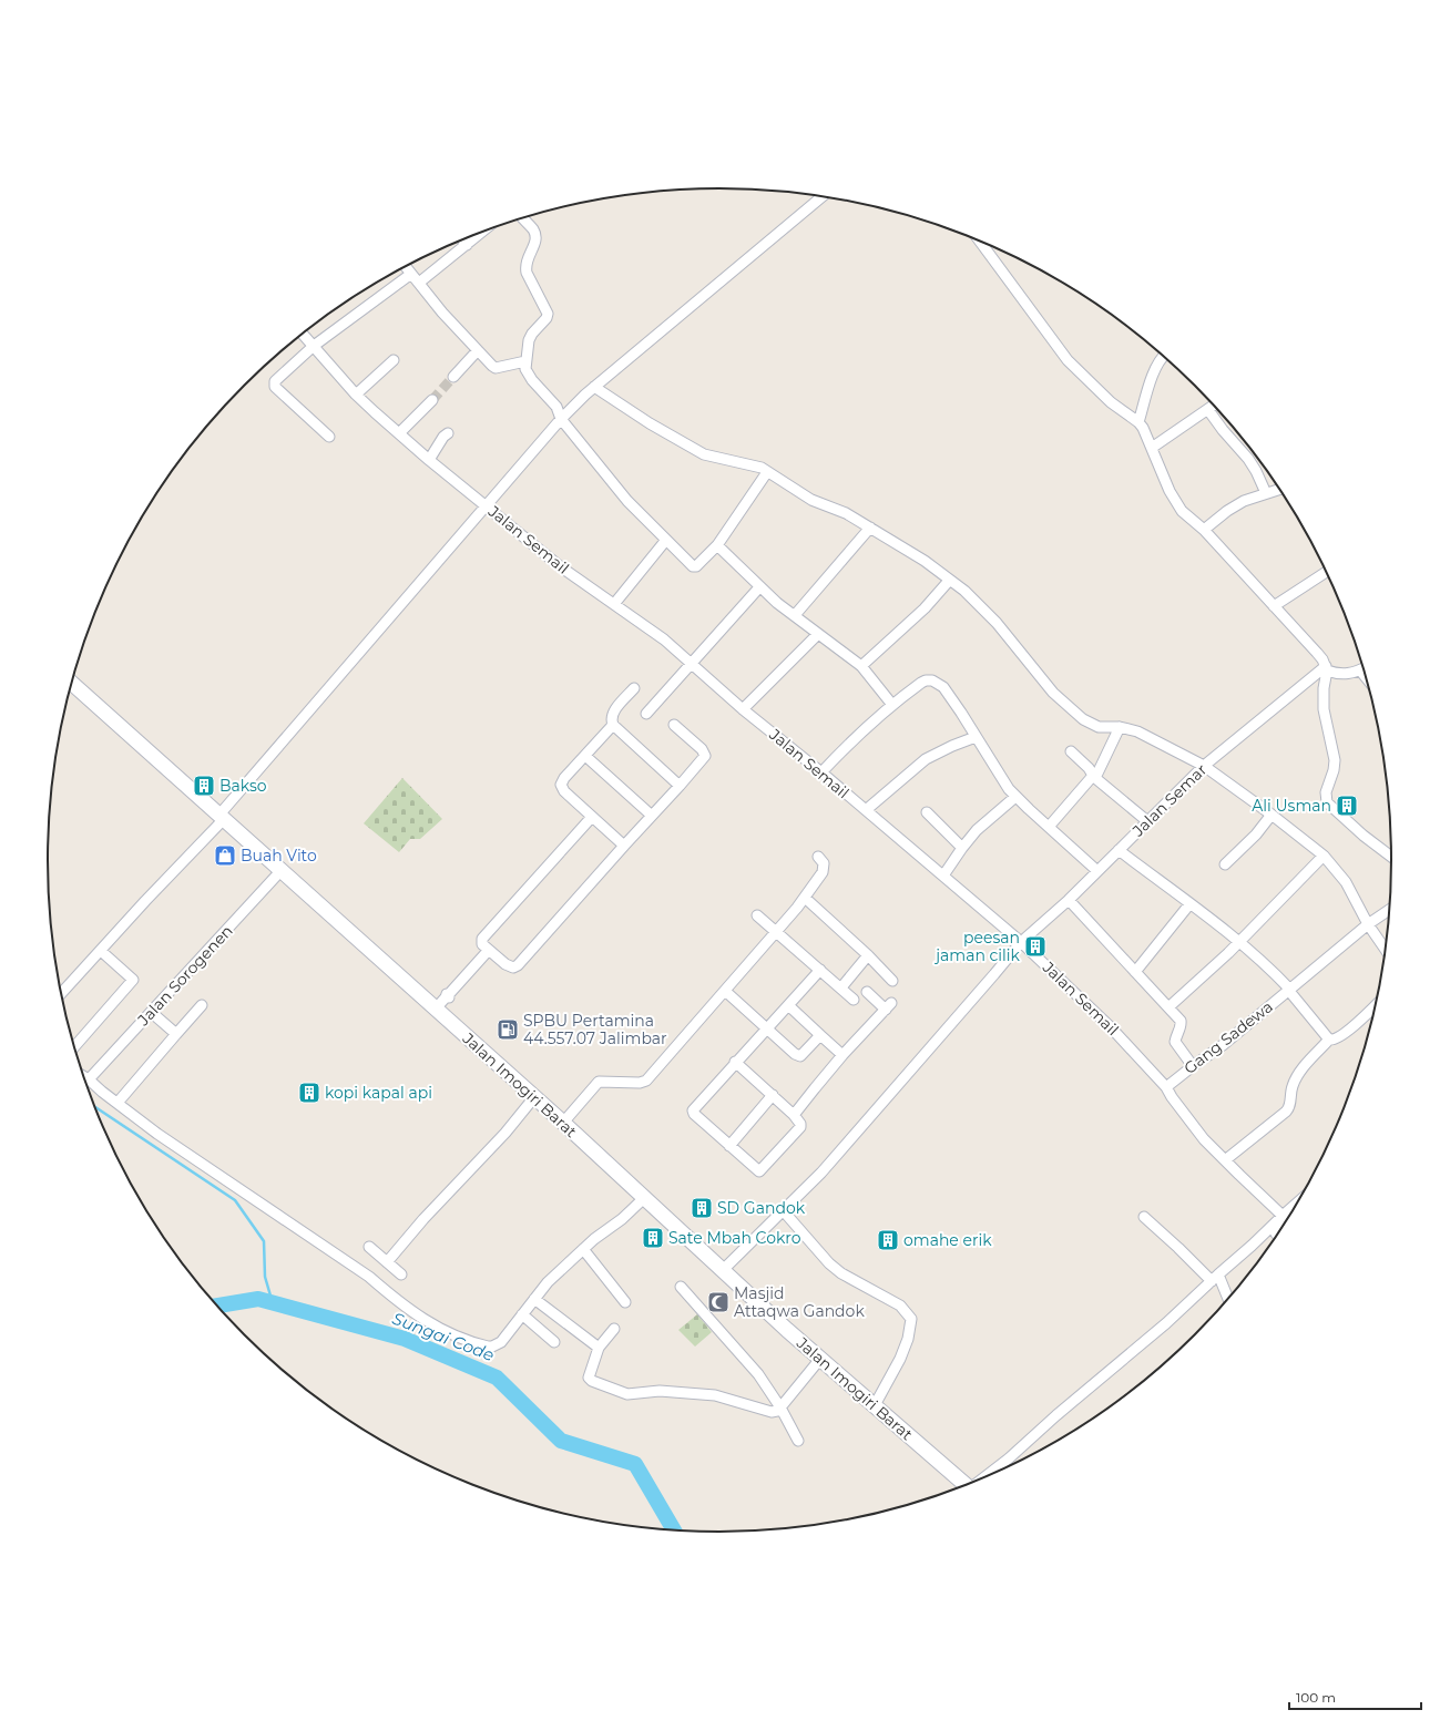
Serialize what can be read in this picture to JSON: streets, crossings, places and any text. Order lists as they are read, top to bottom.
{
  "streets": {
    "main road": ["Jalan Imogiri Barat"],
    "street": [
      "Jalan Semail",
      "Jalan Semar",
      "Jalan Sorogenen",
      "Gang Sadewa"
    ]
  },
  "crossings": [
    ["Jalan Semail", "Jalan Semar"],
    ["Jalan Semail", "Gang Sadewa"],
    ["Jalan Semar", "Jalan Imogiri Barat"],
    ["Jalan Sorogenen", "Jalan Imogiri Barat"]
  ],
  "water": ["Sungai Code"],
  "places": {
    "building": [
      "Bakso",
      "Ali Usman",
      "peesan jaman cilik",
      "kopi kapal api",
      "SD Gandok",
      "Sate Mbah Cokro",
      "omahe erik"
    ],
    "shop": ["Buah Vito"],
    "fuel station": ["SPBU Pertamina 44.557.07 Jalimbar"],
    "mosque": ["Masjid Attaqwa Gandok"]
  },
  "scale_bar": "100 m"
}
